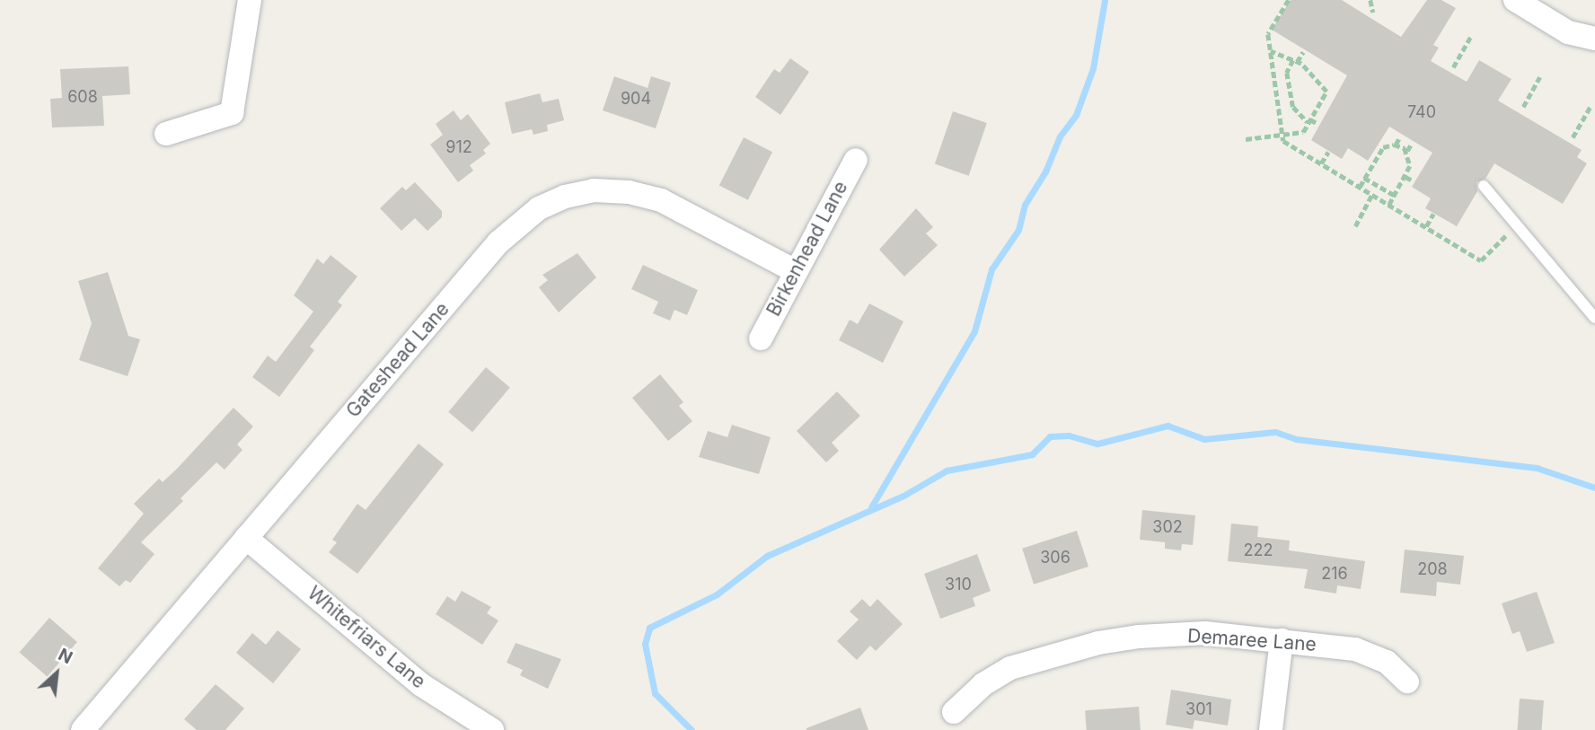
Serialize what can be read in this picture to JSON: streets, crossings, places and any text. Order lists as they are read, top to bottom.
{
  "streets": {
    "street": [
      "Birkenhead Lane",
      "Gateshead Lane",
      "Whitefriars Lane",
      "Demaree Lane"
    ]
  },
  "crossings": [
    ["Birkenhead Lane", "Gateshead Lane"],
    ["Gateshead Lane", "Whitefriars Lane"]
  ],
  "house_numbers": [
    "608",
    "904",
    "740",
    "912",
    "302",
    "222",
    "306",
    "208",
    "216",
    "310",
    "301"
  ],
  "north": "top right"
}
